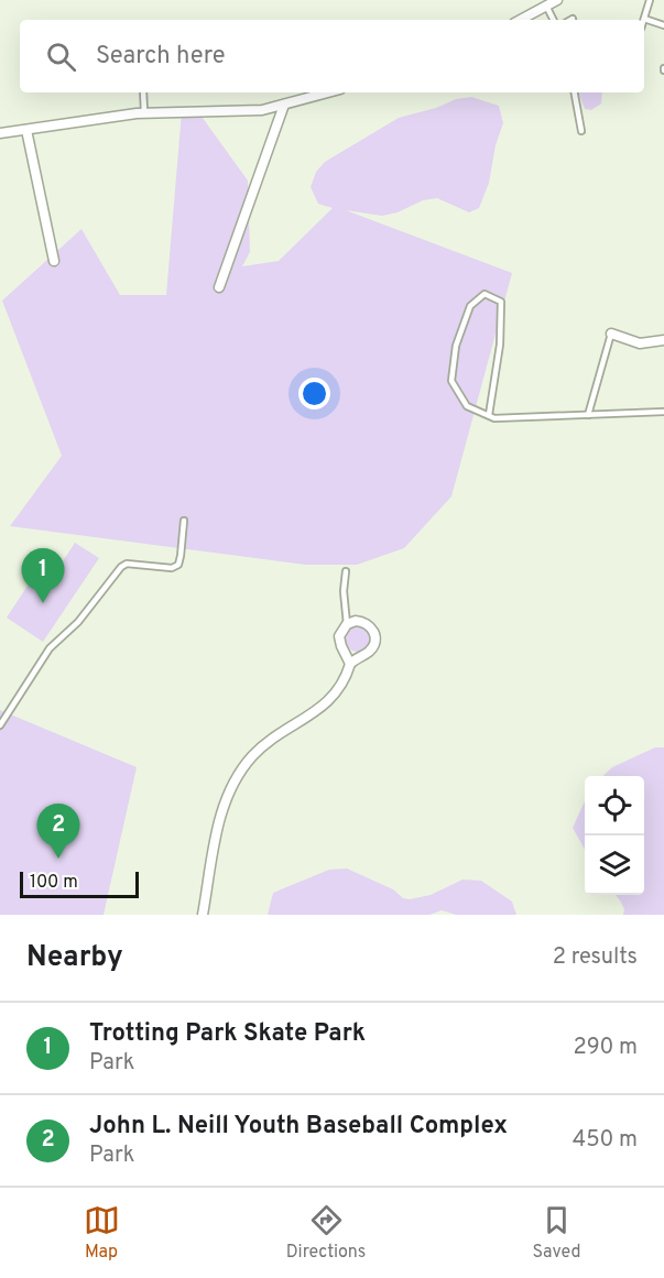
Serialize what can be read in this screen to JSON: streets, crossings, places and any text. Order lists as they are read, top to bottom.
{
  "scale_bar": "100 m",
  "page": {
    "search": "Search here",
    "pins": ["1", "2"],
    "scale": "100 m",
    "heading": ["Nearby", "2 results"],
    "list": [
      {
        "mark": "1",
        "name": "Trotting Park Skate Park",
        "note": "Park",
        "value": "290 m"
      },
      {
        "mark": "2",
        "name": "John L. Neill Youth Baseball Complex",
        "note": "Park",
        "value": "450 m"
      }
    ],
    "nav": ["Map", "Directions", "Saved"]
  }
}
